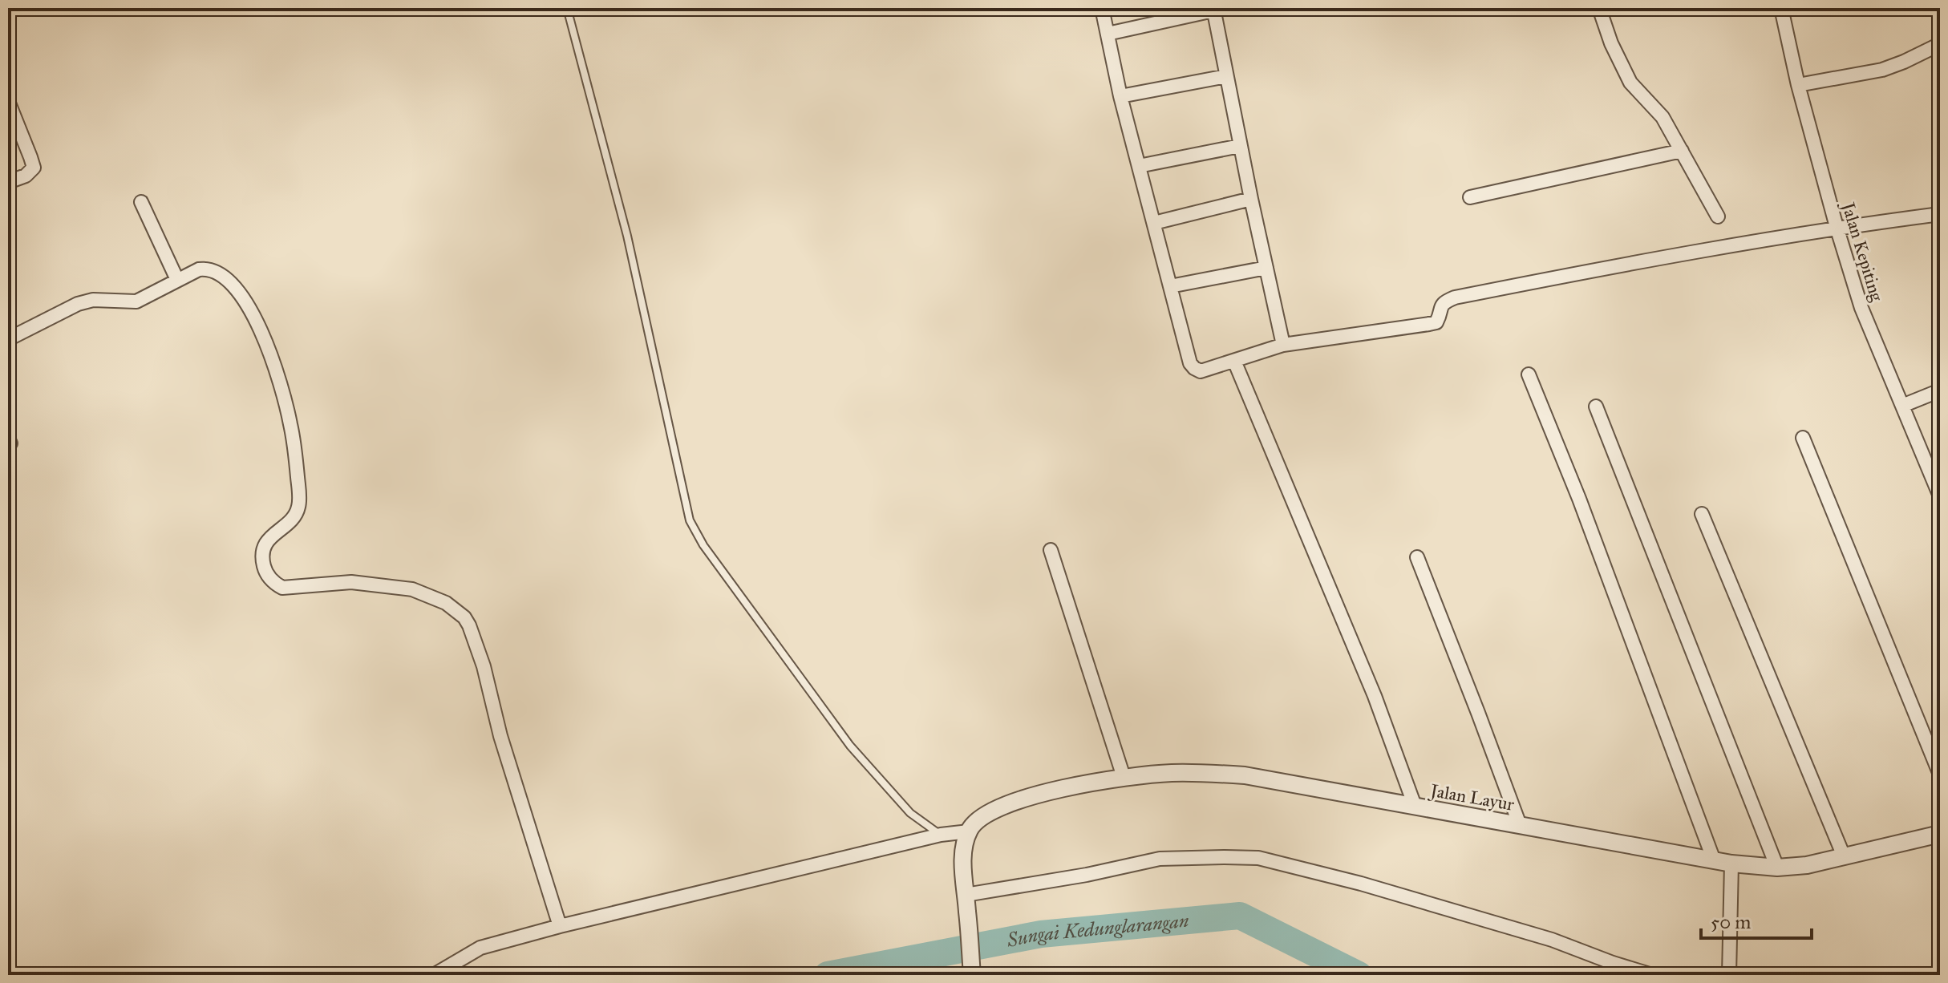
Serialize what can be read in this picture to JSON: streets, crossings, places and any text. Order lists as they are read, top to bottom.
{
  "streets": {
    "street": ["Jalan Kepiting", "Jalan Layur"]
  },
  "water": ["Sungai Kedunglarangan"],
  "scale_bar": "50 m"
}
